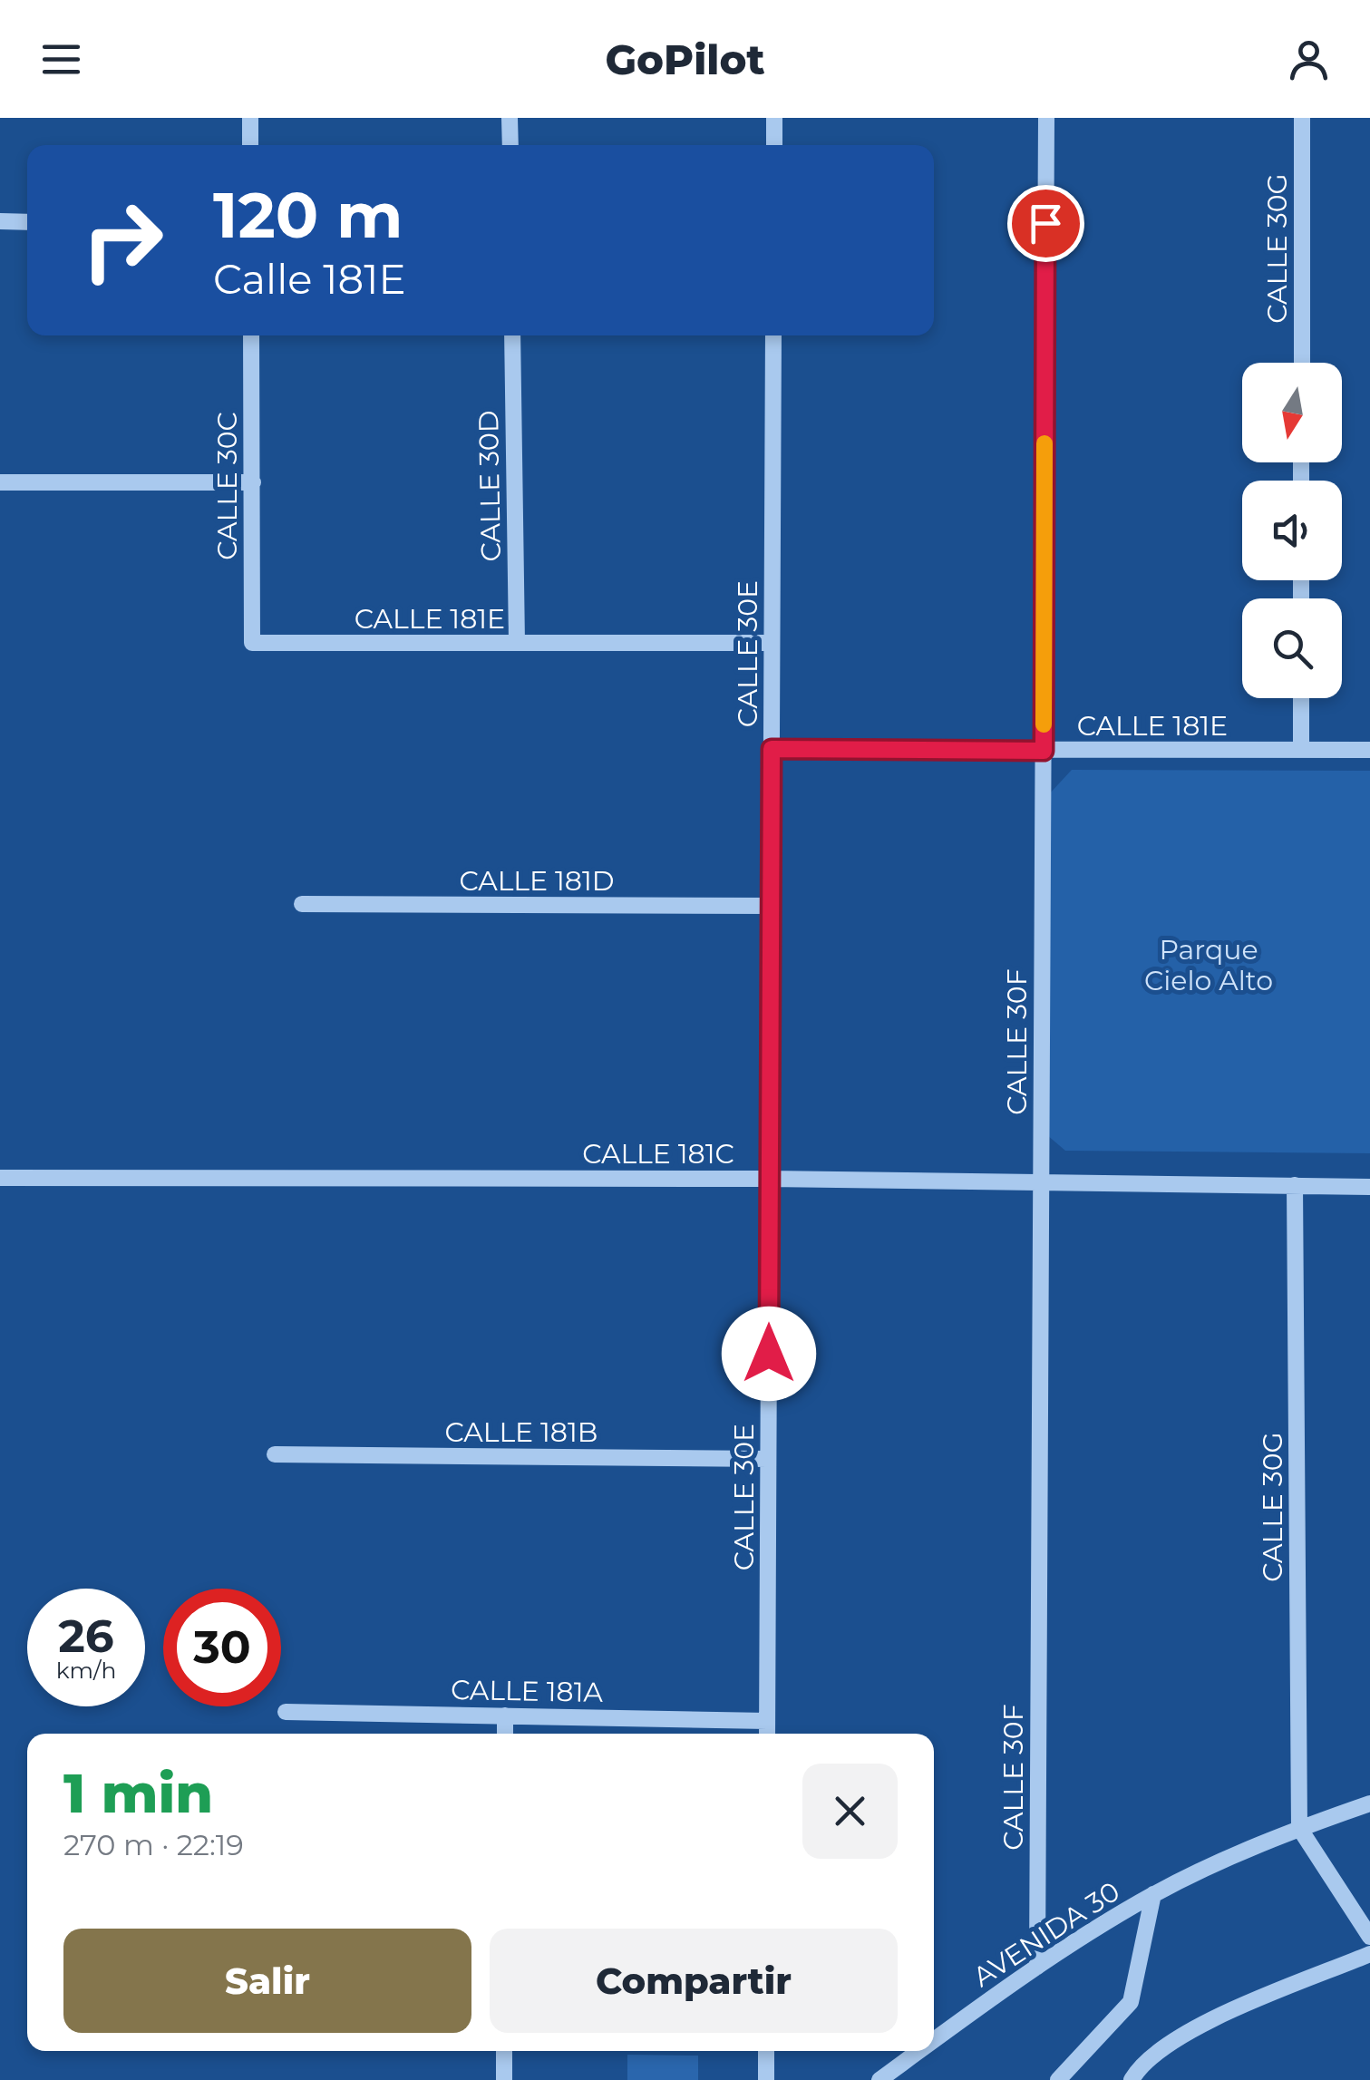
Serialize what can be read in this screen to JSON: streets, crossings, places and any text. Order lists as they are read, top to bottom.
{
  "streets": {
    "street": [
      "CALLE 30G",
      "CALLE 30C",
      "CALLE 30D",
      "CALLE 181E",
      "CALLE 30E",
      "CALLE 181D",
      "CALLE 30F",
      "CALLE 181C",
      "CALLE 181B",
      "CALLE 181A",
      "AVENIDA 30"
    ]
  },
  "crossings": [
    ["CALLE 30G", "CALLE 181C"],
    ["CALLE 30G", "AVENIDA 30"],
    ["CALLE 30C", "CALLE 181E"],
    ["CALLE 30D", "CALLE 181E"],
    ["CALLE 181E", "CALLE 30E"],
    ["CALLE 181E", "CALLE 30F"],
    ["CALLE 30E", "CALLE 181D"],
    ["CALLE 30E", "CALLE 181C"],
    ["CALLE 30E", "CALLE 181B"],
    ["CALLE 30E", "CALLE 181A"],
    ["CALLE 30F", "CALLE 181C"],
    ["CALLE 30F", "AVENIDA 30"]
  ],
  "parks": ["Parque Cielo Alto"],
  "north": "bottom",
  "page": {
    "header": "GoPilot",
    "turn": ["120 m", "Calle 181E"],
    "speed": "26 km/h",
    "limit": "30",
    "heading": ["1 min", "270 m · 22:19"],
    "buttons": ["Salir", "Compartir"]
  }
}
